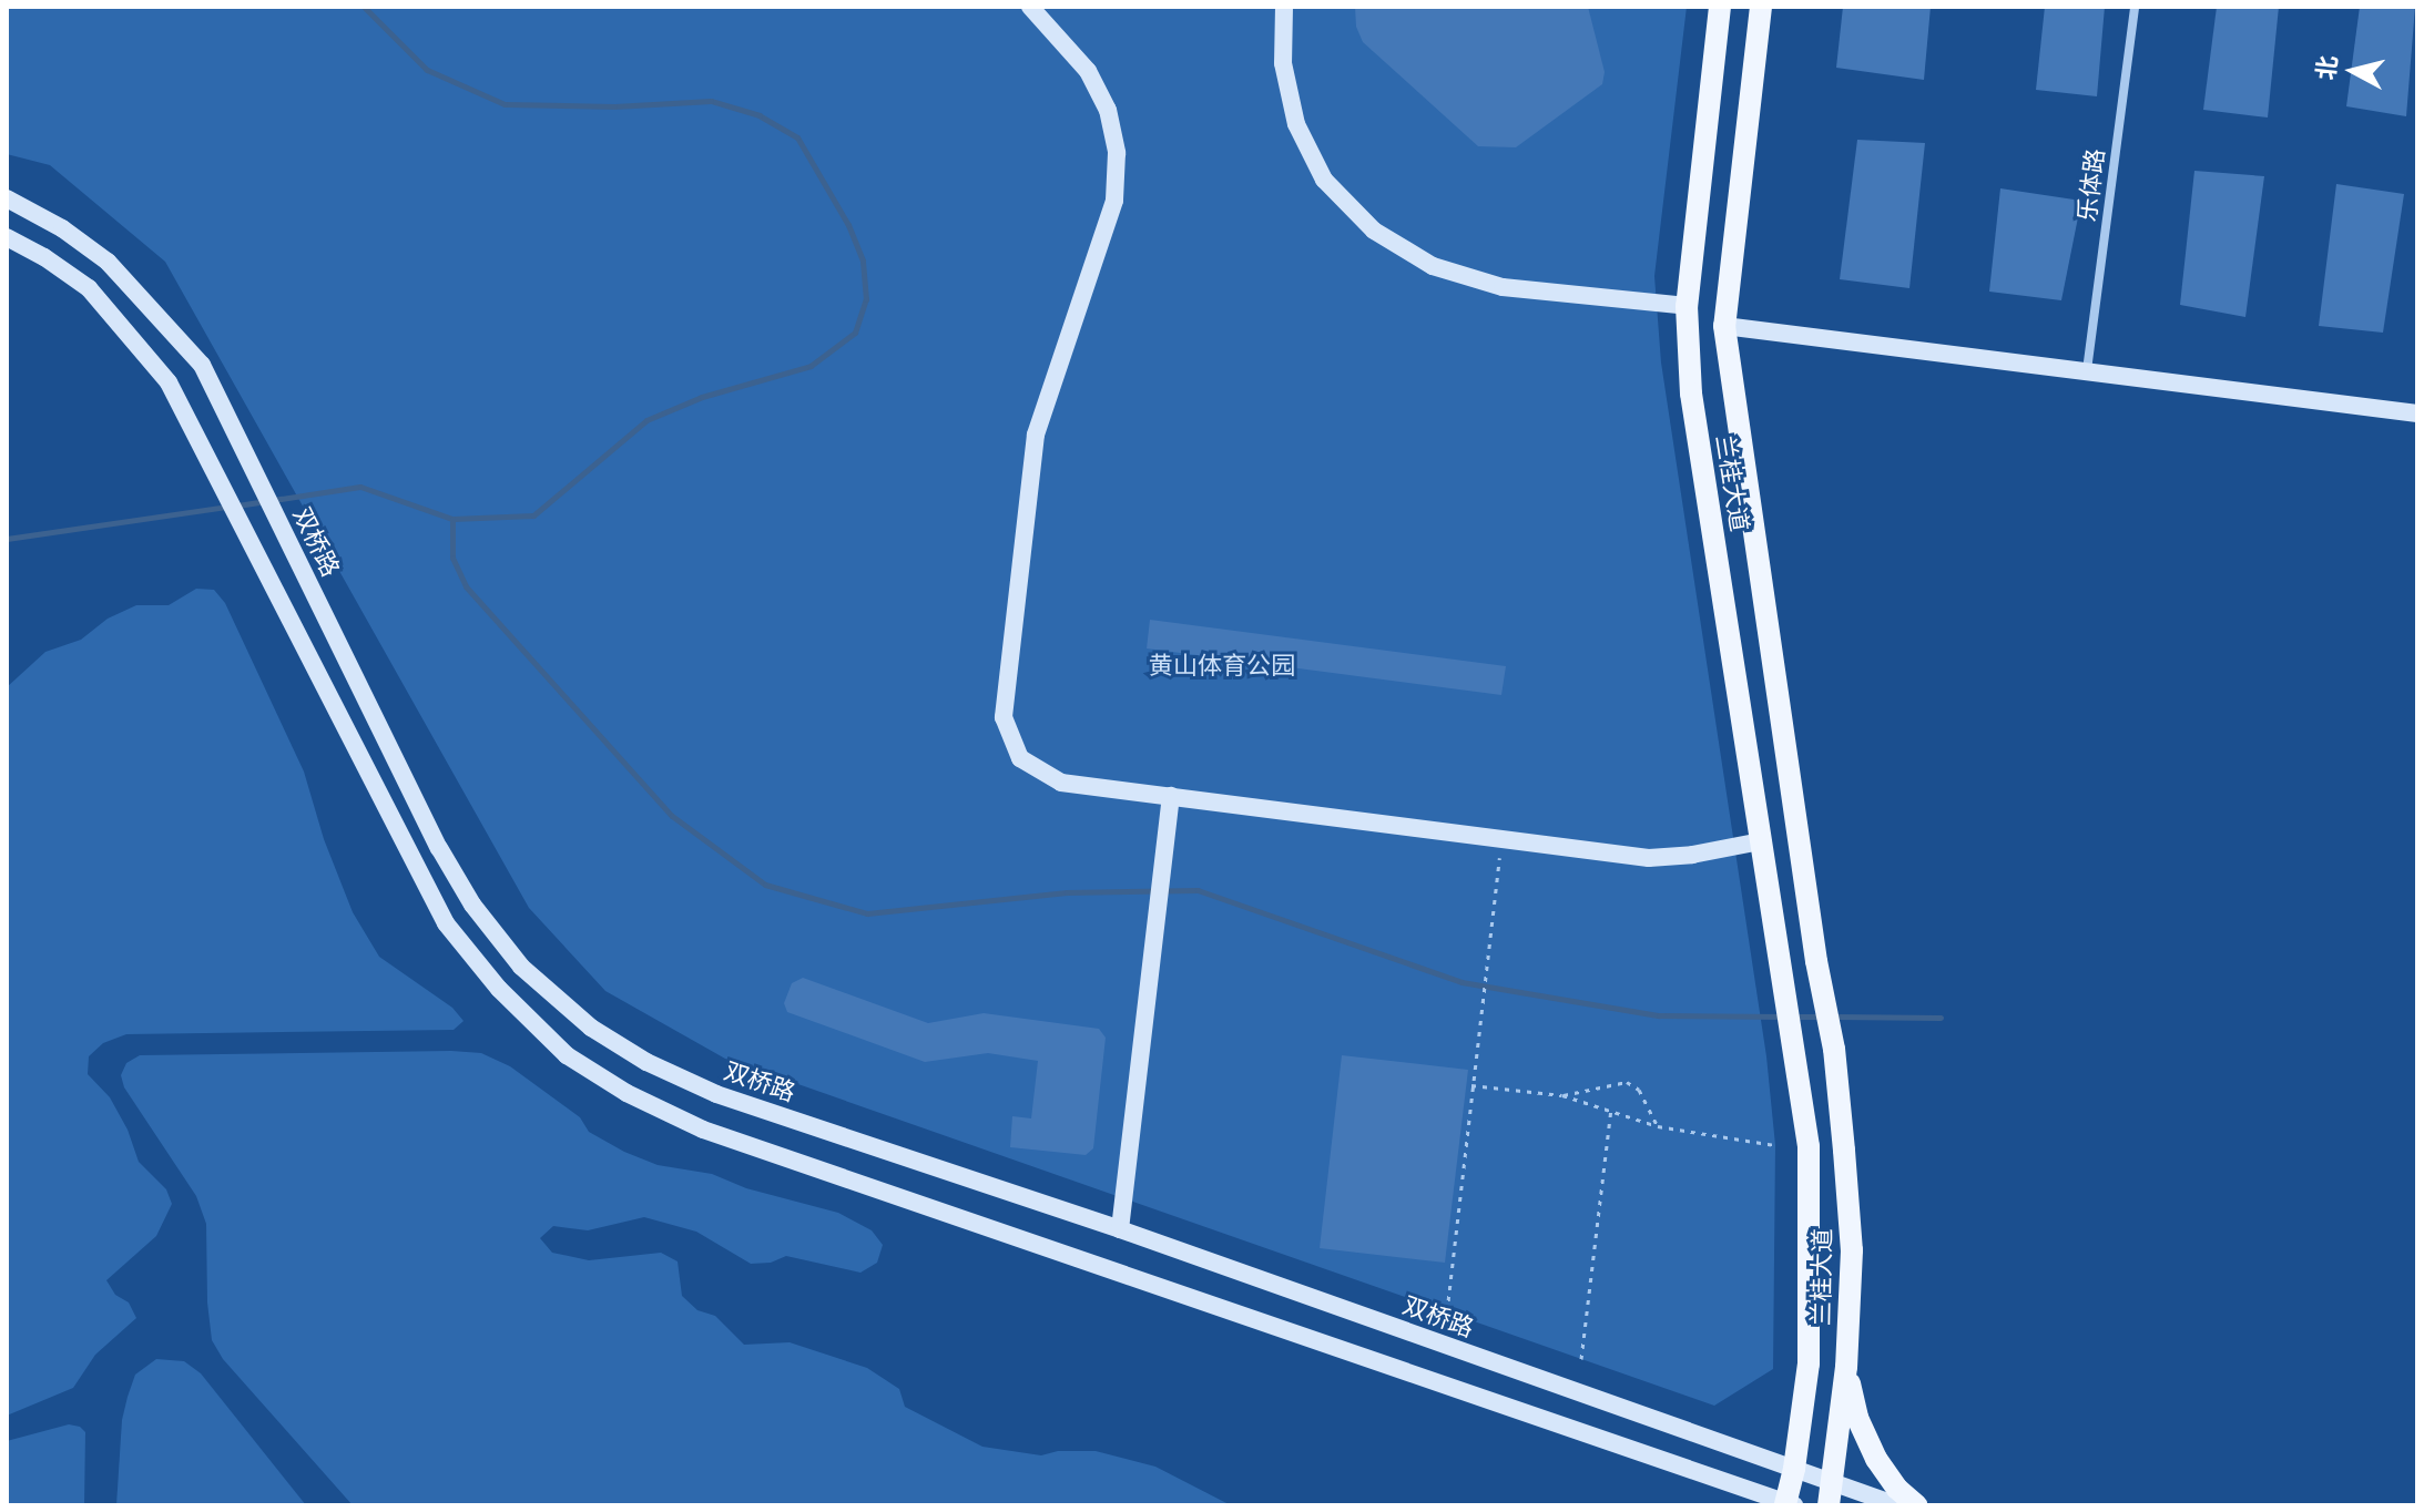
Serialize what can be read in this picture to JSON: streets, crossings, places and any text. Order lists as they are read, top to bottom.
{
  "streets": {
    "main road": ["兰桂大道", "双桥路"],
    "street": ["乐体路"]
  },
  "crossings": [
    ["兰桂大道", "双桥路"]
  ],
  "parks": ["黄山体育公园"],
  "north": "left"
}
